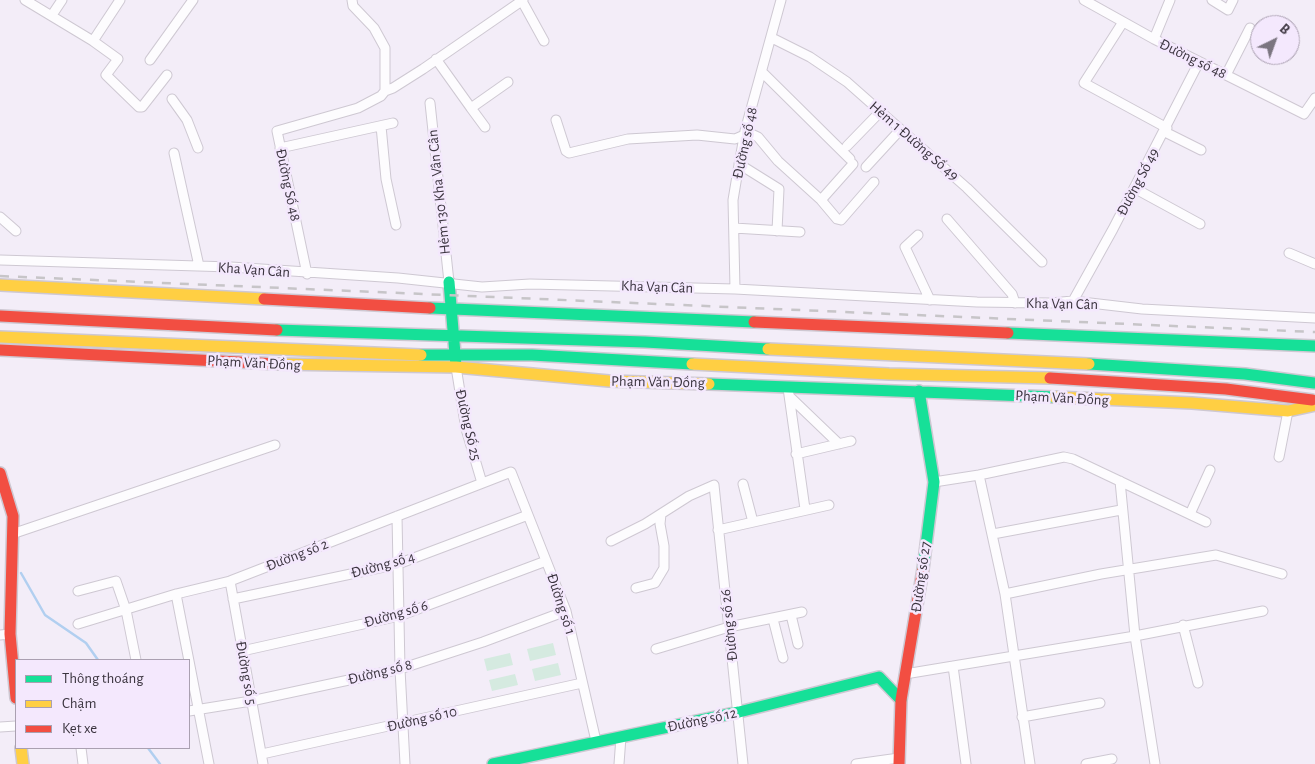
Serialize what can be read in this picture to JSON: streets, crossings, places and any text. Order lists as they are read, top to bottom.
{
  "streets": {
    "main road": ["Phạm Văn Đồng", "Đường số 27", "Đường số 12"],
    "street": [
      "Đường số 48",
      "Hẻm 1 Đường Số 49",
      "Đường Số 49",
      "Đường Số 48",
      "Hẻm 130 Kha Vân Cân",
      "Kha Vạn Cân",
      "Đường Số 25",
      "Đường số 2",
      "Đường số 4",
      "Đường số 1",
      "Đường số 6",
      "Đường số 26",
      "Đường số 8",
      "Đường số 5",
      "Đường số 10"
    ]
  },
  "crossings": [
    ["Đường số 48", "Hẻm 1 Đường Số 49"],
    ["Đường số 48", "Đường Số 49"],
    ["Đường số 48", "Kha Vạn Cân"],
    ["Đường Số 49", "Kha Vạn Cân"],
    ["Đường Số 48", "Kha Vạn Cân"],
    ["Hẻm 130 Kha Vân Cân", "Kha Vạn Cân"],
    ["Phạm Văn Đồng", "Đường Số 25"],
    ["Phạm Văn Đồng", "Đường số 27"],
    ["Đường Số 25", "Đường số 2"],
    ["Đường số 2", "Đường số 1"],
    ["Đường số 2", "Đường số 5"],
    ["Đường số 4", "Đường số 1"],
    ["Đường số 4", "Đường số 5"],
    ["Đường số 27", "Đường số 12"],
    ["Đường số 1", "Đường số 6"],
    ["Đường số 1", "Đường số 8"],
    ["Đường số 1", "Đường số 10"],
    ["Đường số 1", "Đường số 12"],
    ["Đường số 6", "Đường số 5"],
    ["Đường số 26", "Đường số 12"],
    ["Đường số 8", "Đường số 5"],
    ["Đường số 5", "Đường số 10"]
  ],
  "legend": ["Thông thoáng", "Chậm", "Kẹt xe"],
  "north": "top right"
}
